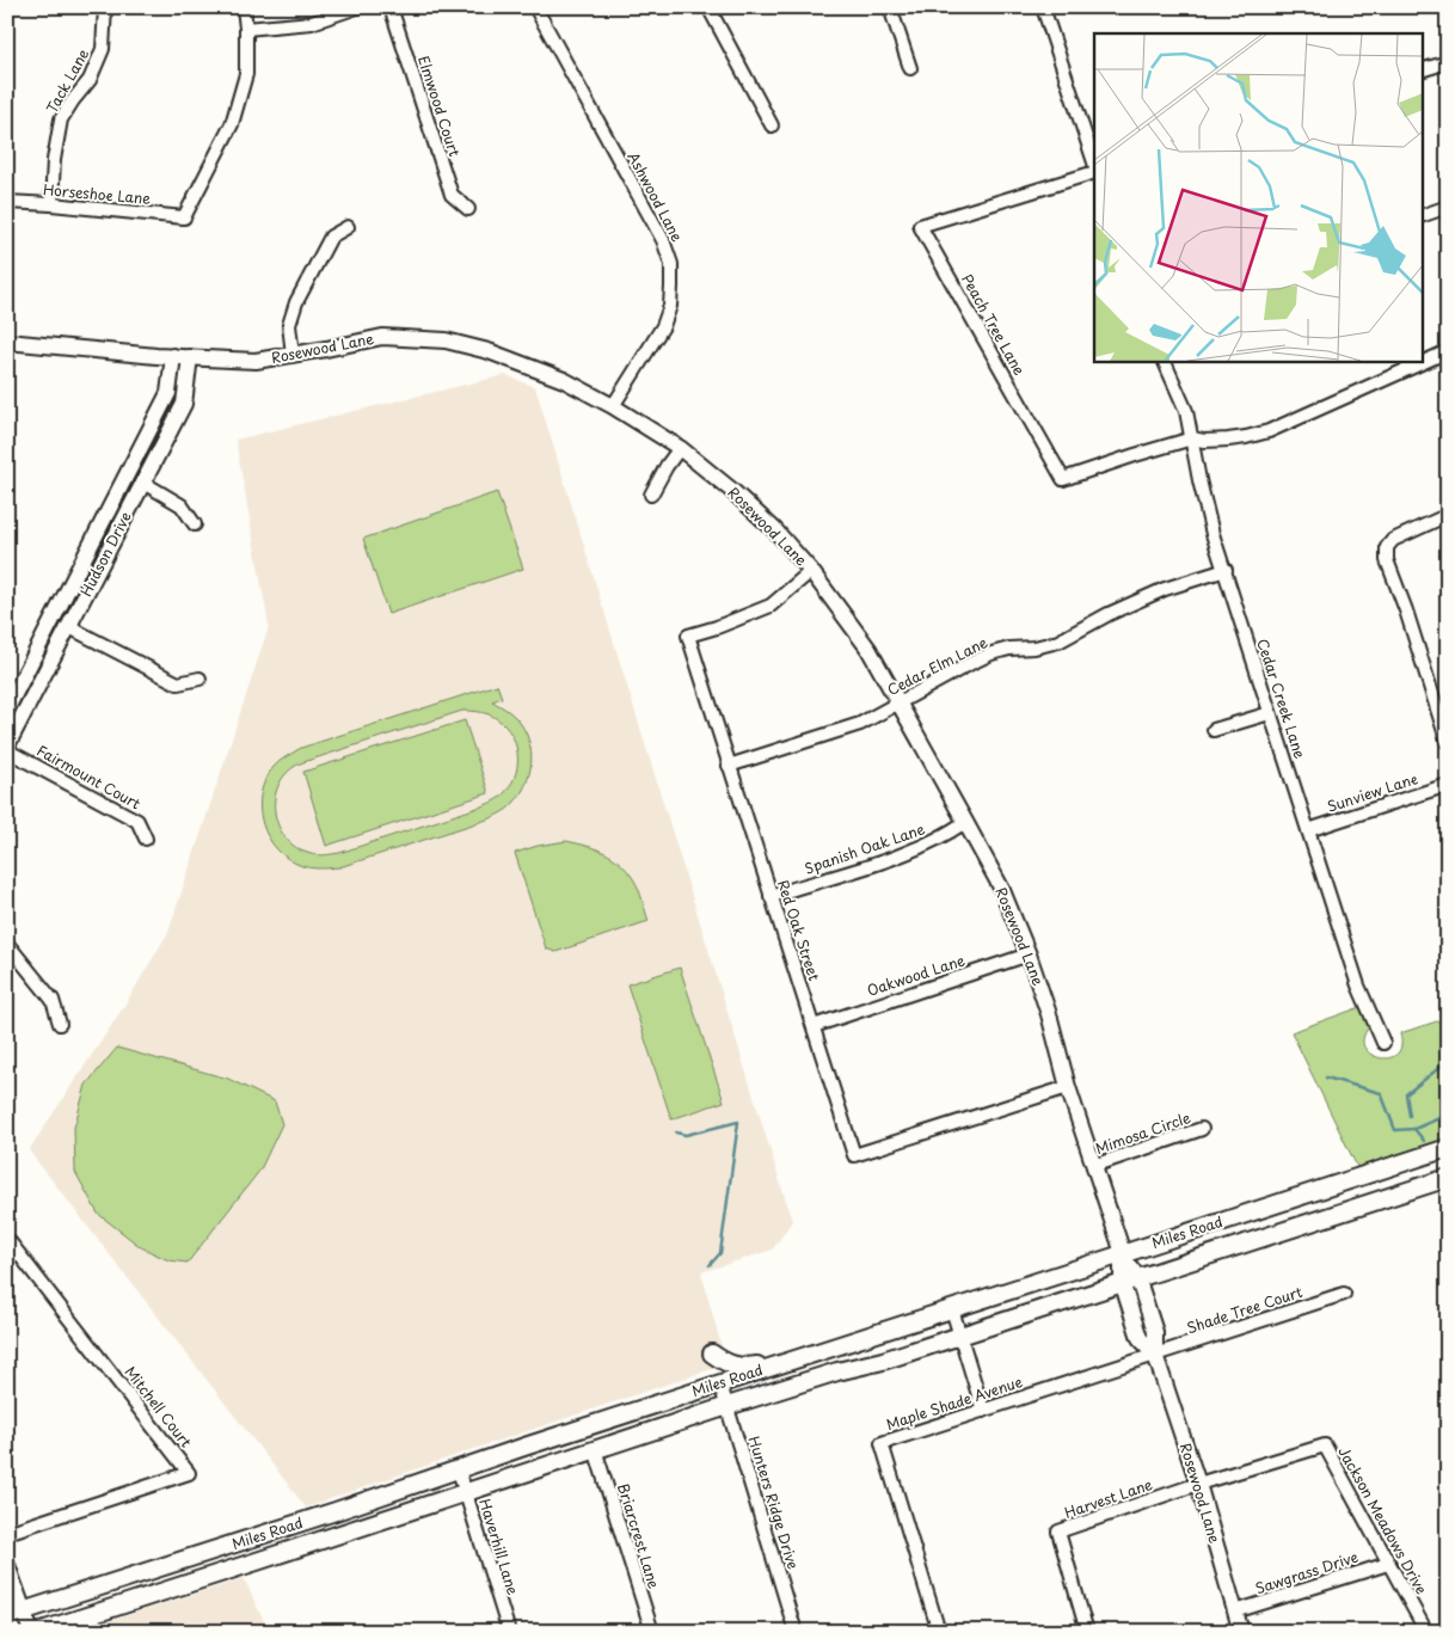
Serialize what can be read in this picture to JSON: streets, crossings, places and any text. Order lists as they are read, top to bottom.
{
  "streets": {
    "main road": ["Miles Road"],
    "street": [
      "Tack Lane",
      "Elmwood Court",
      "Horseshoe Lane",
      "Ashwood Lane",
      "Peach Tree Lane",
      "Rosewood Lane",
      "Hudson Drive",
      "Cedar Elm Lane",
      "Cedar Creek Lane",
      "Fairmount Court",
      "Sunview Lane",
      "Spanish Oak Lane",
      "Red Oak Street",
      "Oakwood Lane",
      "Mimosa Circle",
      "Shade Tree Court",
      "Maple Shade Avenue",
      "Mitchell Court",
      "Harvest Lane",
      "Hunters Ridge Drive",
      "Jackson Meadows Drive",
      "Briarcrest Lane",
      "Haverhill Lane",
      "Sawgrass Drive"
    ]
  },
  "crossings": [
    ["Tack Lane", "Horseshoe Lane"],
    ["Ashwood Lane", "Rosewood Lane"],
    ["Peach Tree Lane", "Cedar Creek Lane"],
    ["Rosewood Lane", "Hudson Drive"],
    ["Rosewood Lane", "Cedar Elm Lane"],
    ["Rosewood Lane", "Spanish Oak Lane"],
    ["Rosewood Lane", "Red Oak Street"],
    ["Rosewood Lane", "Oakwood Lane"],
    ["Rosewood Lane", "Mimosa Circle"],
    ["Rosewood Lane", "Miles Road"],
    ["Rosewood Lane", "Shade Tree Court"],
    ["Rosewood Lane", "Maple Shade Avenue"],
    ["Rosewood Lane", "Harvest Lane"],
    ["Rosewood Lane", "Jackson Meadows Drive"],
    ["Rosewood Lane", "Sawgrass Drive"],
    ["Hudson Drive", "Fairmount Court"],
    ["Cedar Elm Lane", "Cedar Creek Lane"],
    ["Cedar Elm Lane", "Red Oak Street"],
    ["Cedar Creek Lane", "Sunview Lane"],
    ["Spanish Oak Lane", "Red Oak Street"],
    ["Red Oak Street", "Oakwood Lane"],
    ["Miles Road", "Hunters Ridge Drive"],
    ["Miles Road", "Briarcrest Lane"],
    ["Miles Road", "Haverhill Lane"],
    ["Shade Tree Court", "Maple Shade Avenue"],
    ["Harvest Lane", "Jackson Meadows Drive"],
    ["Jackson Meadows Drive", "Sawgrass Drive"]
  ]
}
